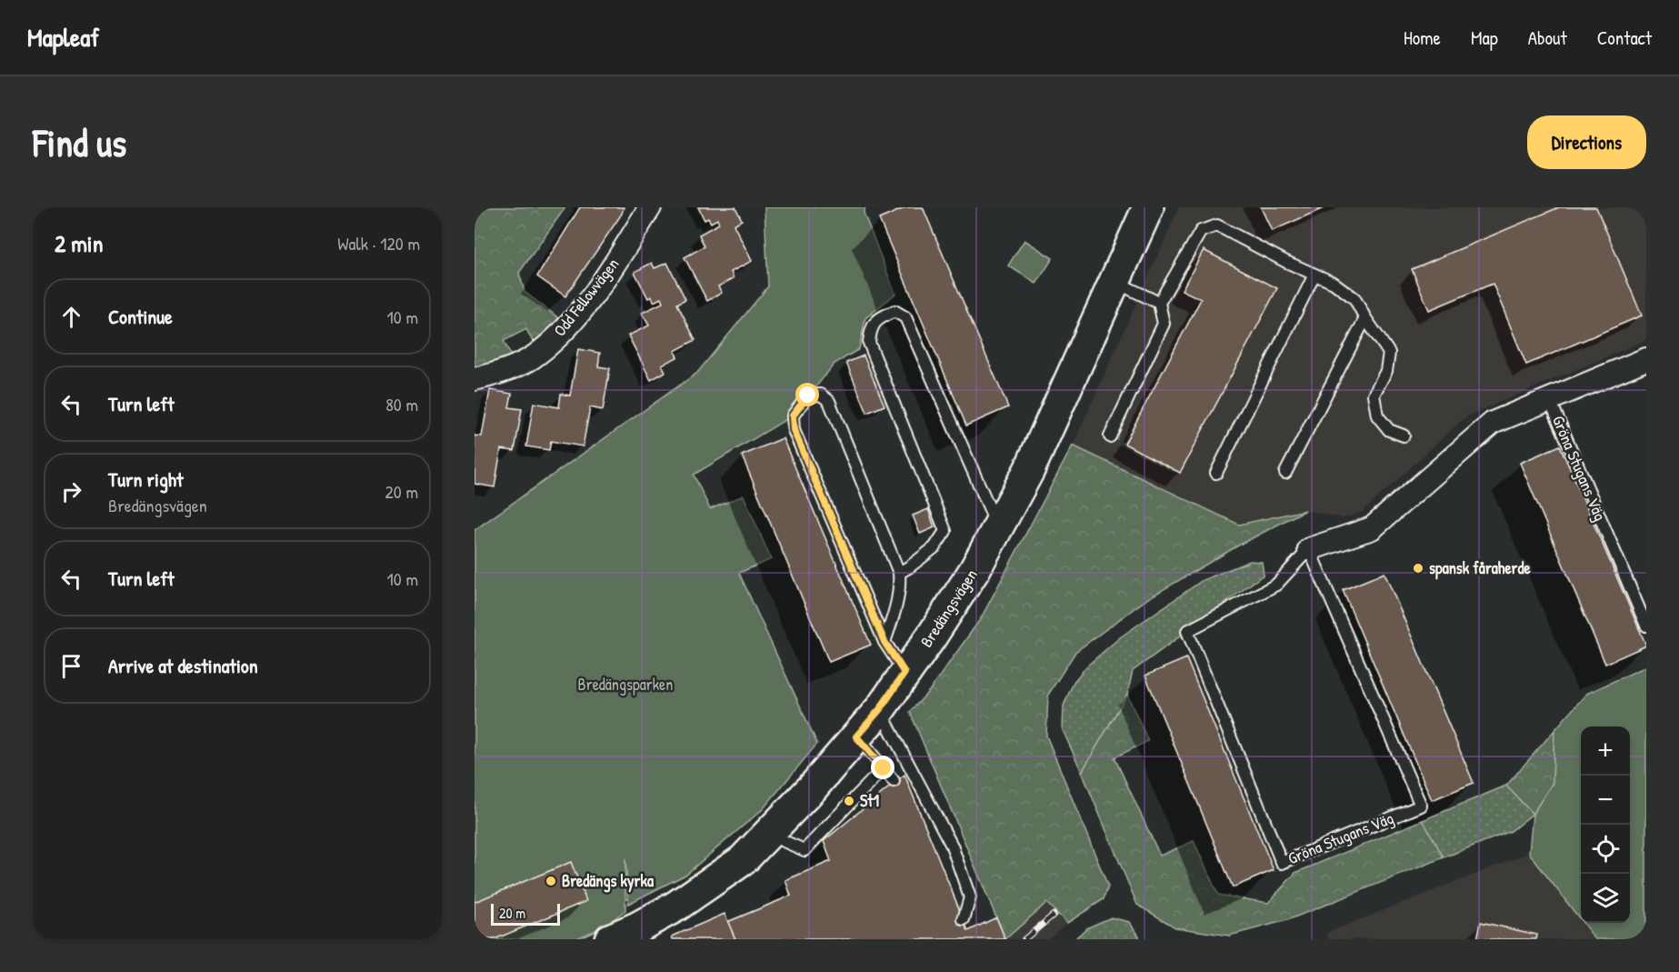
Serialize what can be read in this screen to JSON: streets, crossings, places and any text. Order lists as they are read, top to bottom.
{
  "streets": {
    "street": ["Odd Fellowvägen", "Gröna Stugans Väg", "Bredängsvägen"]
  },
  "parks": ["Bredängsparken"],
  "places": ["spansk fåraherde", "St1", "Bredängs kyrka"],
  "scale_bar": "20 m",
  "page": {
    "header": "Mapleaf",
    "nav": [
      "Home",
      "Map",
      "About",
      "Contact"
    ],
    "buttons": "Directions",
    "title": "Find us",
    "heading": ["2 min", "Walk · 120 m"],
    "list": [
      ["Continue", "10 m"],
      ["Turn left", "80 m"],
      ["Turn right", "Bredängsvägen", "20 m"],
      ["Turn left", "10 m"],
      "Arrive at destination"
    ],
    "map_buttons": ["+", "−"],
    "scale": "20 m"
  }
}
